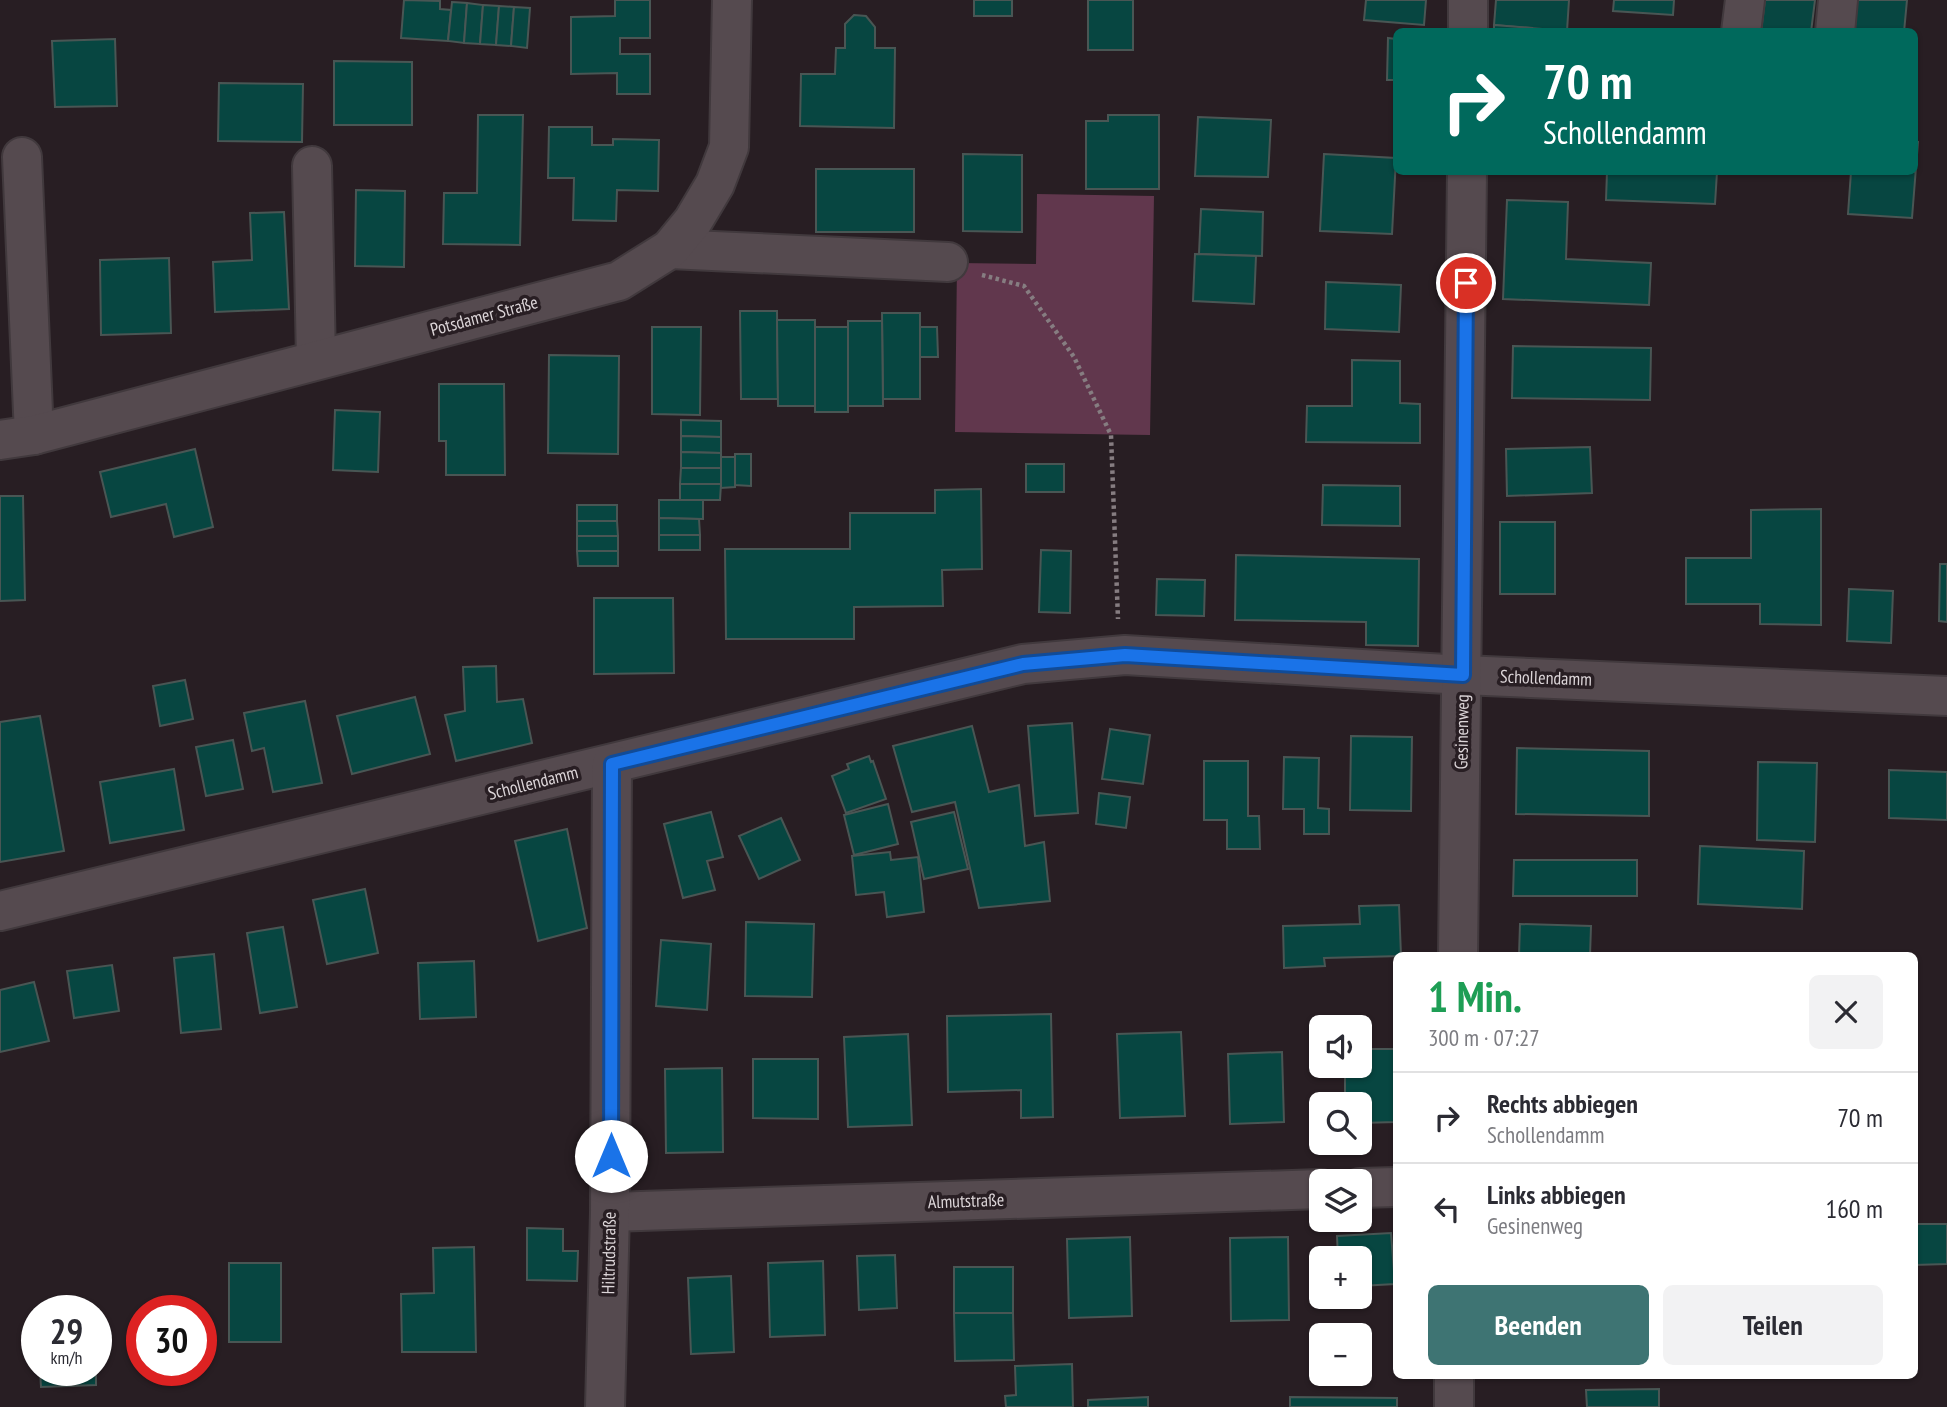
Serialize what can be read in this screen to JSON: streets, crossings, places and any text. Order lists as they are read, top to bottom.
{
  "streets": {
    "street": [
      "Potsdamer Straße",
      "Schollendamm",
      "Gesinenweg",
      "Almutstraße",
      "Hiltrudstraße"
    ]
  },
  "crossings": [
    ["Schollendamm", "Gesinenweg"],
    ["Schollendamm", "Hiltrudstraße"],
    ["Almutstraße", "Hiltrudstraße"]
  ],
  "page": {
    "turn": ["70 m", "Schollendamm"],
    "heading": ["1 Min.", "300 m · 07:27"],
    "map_buttons": ["+", "−"],
    "list": [
      {
        "name": "Rechts abbiegen",
        "note": "Schollendamm",
        "value": "70 m"
      },
      {
        "name": "Links abbiegen",
        "note": "Gesinenweg",
        "value": "160 m"
      }
    ],
    "buttons": ["Beenden", "Teilen"],
    "speed": "29 km/h",
    "limit": "30"
  }
}
